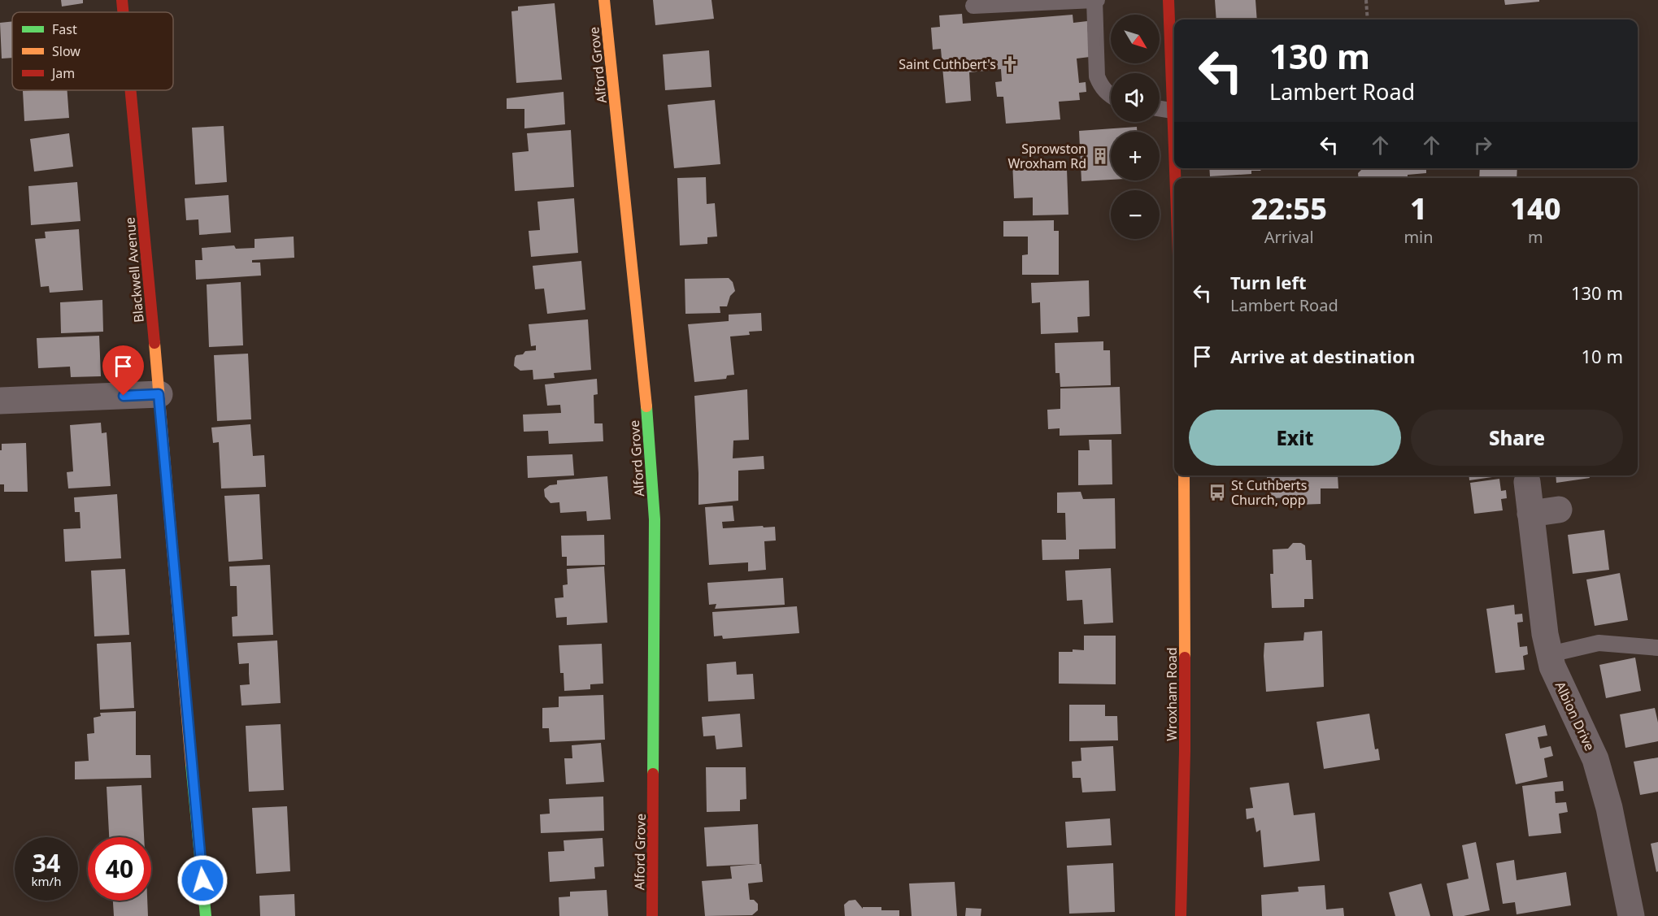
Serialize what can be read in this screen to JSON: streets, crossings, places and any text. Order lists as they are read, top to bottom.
{
  "streets": {
    "street": [
      "Alford Grove",
      "Blackwell Avenue",
      "Wroxham Road",
      "Albion Drive"
    ]
  },
  "places": {
    "church": ["Saint Cuthbert's"],
    "building": ["Sprowston Wroxham Rd"],
    "bus stop": ["St Cuthberts Church, opp"]
  },
  "legend": ["Fast", "Slow", "Jam"],
  "north": "bottom right",
  "page": {
    "map_buttons": ["+", "−"],
    "turn": ["130 m", "Lambert Road"],
    "eta": [
      "22:55",
      "Arrival",
      "1",
      "min",
      "140",
      "m"
    ],
    "list": [
      {
        "name": "Turn left",
        "note": "Lambert Road",
        "value": "130 m"
      },
      {
        "name": "Arrive at destination",
        "value": "10 m"
      }
    ],
    "buttons": ["Exit", "Share"],
    "speed": "34 km/h",
    "limit": "40"
  }
}
